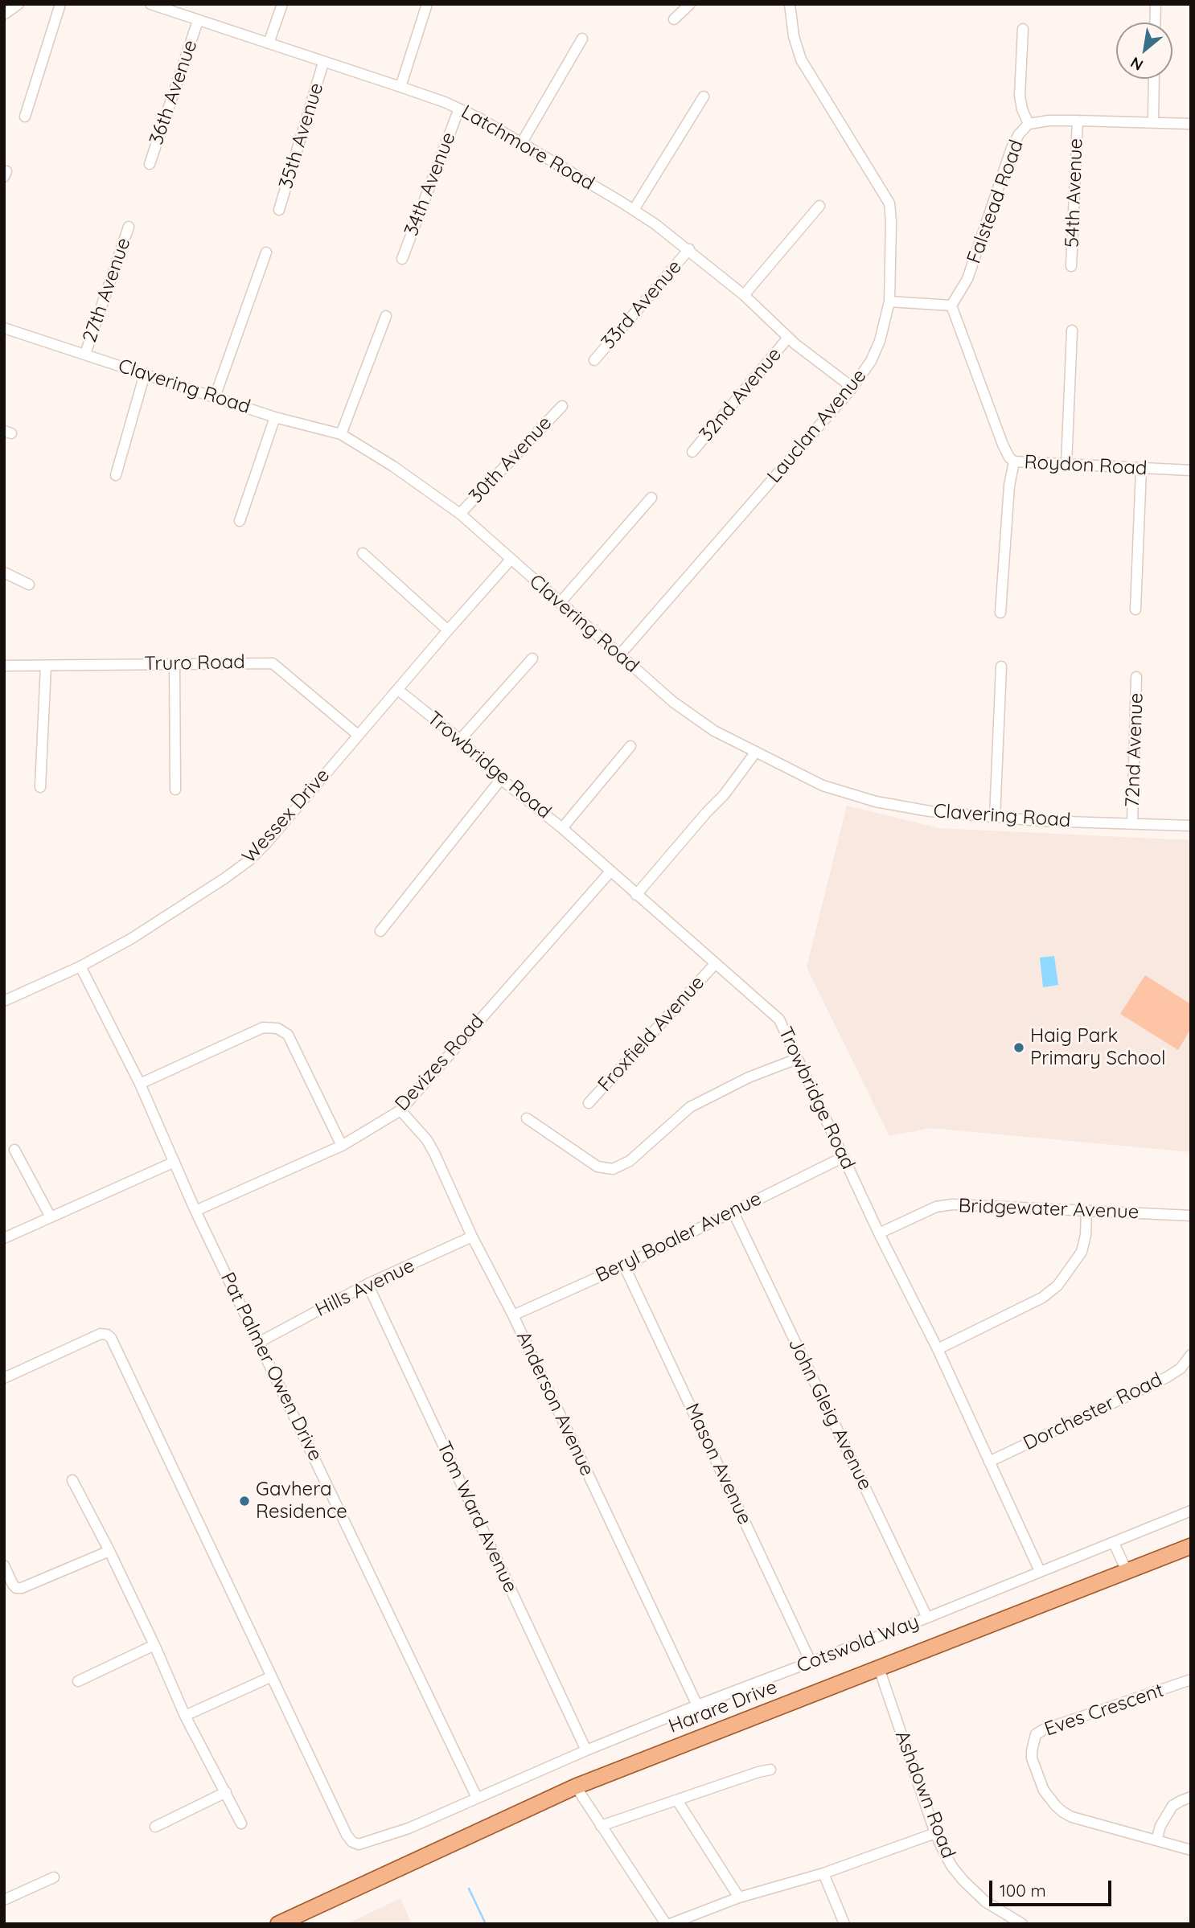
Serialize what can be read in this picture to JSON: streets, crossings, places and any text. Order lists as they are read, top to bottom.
{
  "streets": {
    "main road": ["Harare Drive"],
    "street": [
      "36th Avenue",
      "35th Avenue",
      "Latchmore Road",
      "34th Avenue",
      "54th Avenue",
      "Falstead Road",
      "27th Avenue",
      "33rd Avenue",
      "Clavering Road",
      "32nd Avenue",
      "Lauclan Avenue",
      "30th Avenue",
      "Roydon Road",
      "Truro Road",
      "72nd Avenue",
      "Trowbridge Road",
      "Wessex Drive",
      "Froxfield Avenue",
      "Devizes Road",
      "Bridgewater Avenue",
      "Beryl Boaler Avenue",
      "Hills Avenue",
      "Pat Palmer Owen Drive",
      "Anderson Avenue",
      "Dorchester Road",
      "John Gleig Avenue",
      "Mason Avenue",
      "Tom Ward Avenue",
      "Cotswold Way",
      "Eves Crescent",
      "Ashdown Road"
    ]
  },
  "crossings": [
    ["36th Avenue", "Latchmore Road"],
    ["35th Avenue", "Latchmore Road"],
    ["Latchmore Road", "34th Avenue"],
    ["Latchmore Road", "33rd Avenue"],
    ["Latchmore Road", "32nd Avenue"],
    ["Latchmore Road", "Lauclan Avenue"],
    ["54th Avenue", "Falstead Road"],
    ["Falstead Road", "Roydon Road"],
    ["27th Avenue", "Clavering Road"],
    ["Clavering Road", "Lauclan Avenue"],
    ["Clavering Road", "30th Avenue"],
    ["Clavering Road", "72nd Avenue"],
    ["Clavering Road", "Wessex Drive"],
    ["Truro Road", "Wessex Drive"],
    ["Trowbridge Road", "Wessex Drive"],
    ["Trowbridge Road", "Froxfield Avenue"],
    ["Trowbridge Road", "Devizes Road"],
    ["Trowbridge Road", "Bridgewater Avenue"],
    ["Trowbridge Road", "Beryl Boaler Avenue"],
    ["Trowbridge Road", "Dorchester Road"],
    ["Trowbridge Road", "Cotswold Way"],
    ["Wessex Drive", "Pat Palmer Owen Drive"],
    ["Devizes Road", "Pat Palmer Owen Drive"],
    ["Devizes Road", "Anderson Avenue"],
    ["Beryl Boaler Avenue", "Anderson Avenue"],
    ["Beryl Boaler Avenue", "John Gleig Avenue"],
    ["Beryl Boaler Avenue", "Mason Avenue"],
    ["Hills Avenue", "Pat Palmer Owen Drive"],
    ["Hills Avenue", "Anderson Avenue"],
    ["Hills Avenue", "Tom Ward Avenue"],
    ["Pat Palmer Owen Drive", "Cotswold Way"],
    ["Anderson Avenue", "Cotswold Way"],
    ["John Gleig Avenue", "Cotswold Way"],
    ["Mason Avenue", "Cotswold Way"],
    ["Tom Ward Avenue", "Cotswold Way"],
    ["Harare Drive", "Ashdown Road"]
  ],
  "places": ["Haig Park Primary School", "Gavhera Residence"],
  "scale_bar": "100 m",
  "north": "bottom left"
}
